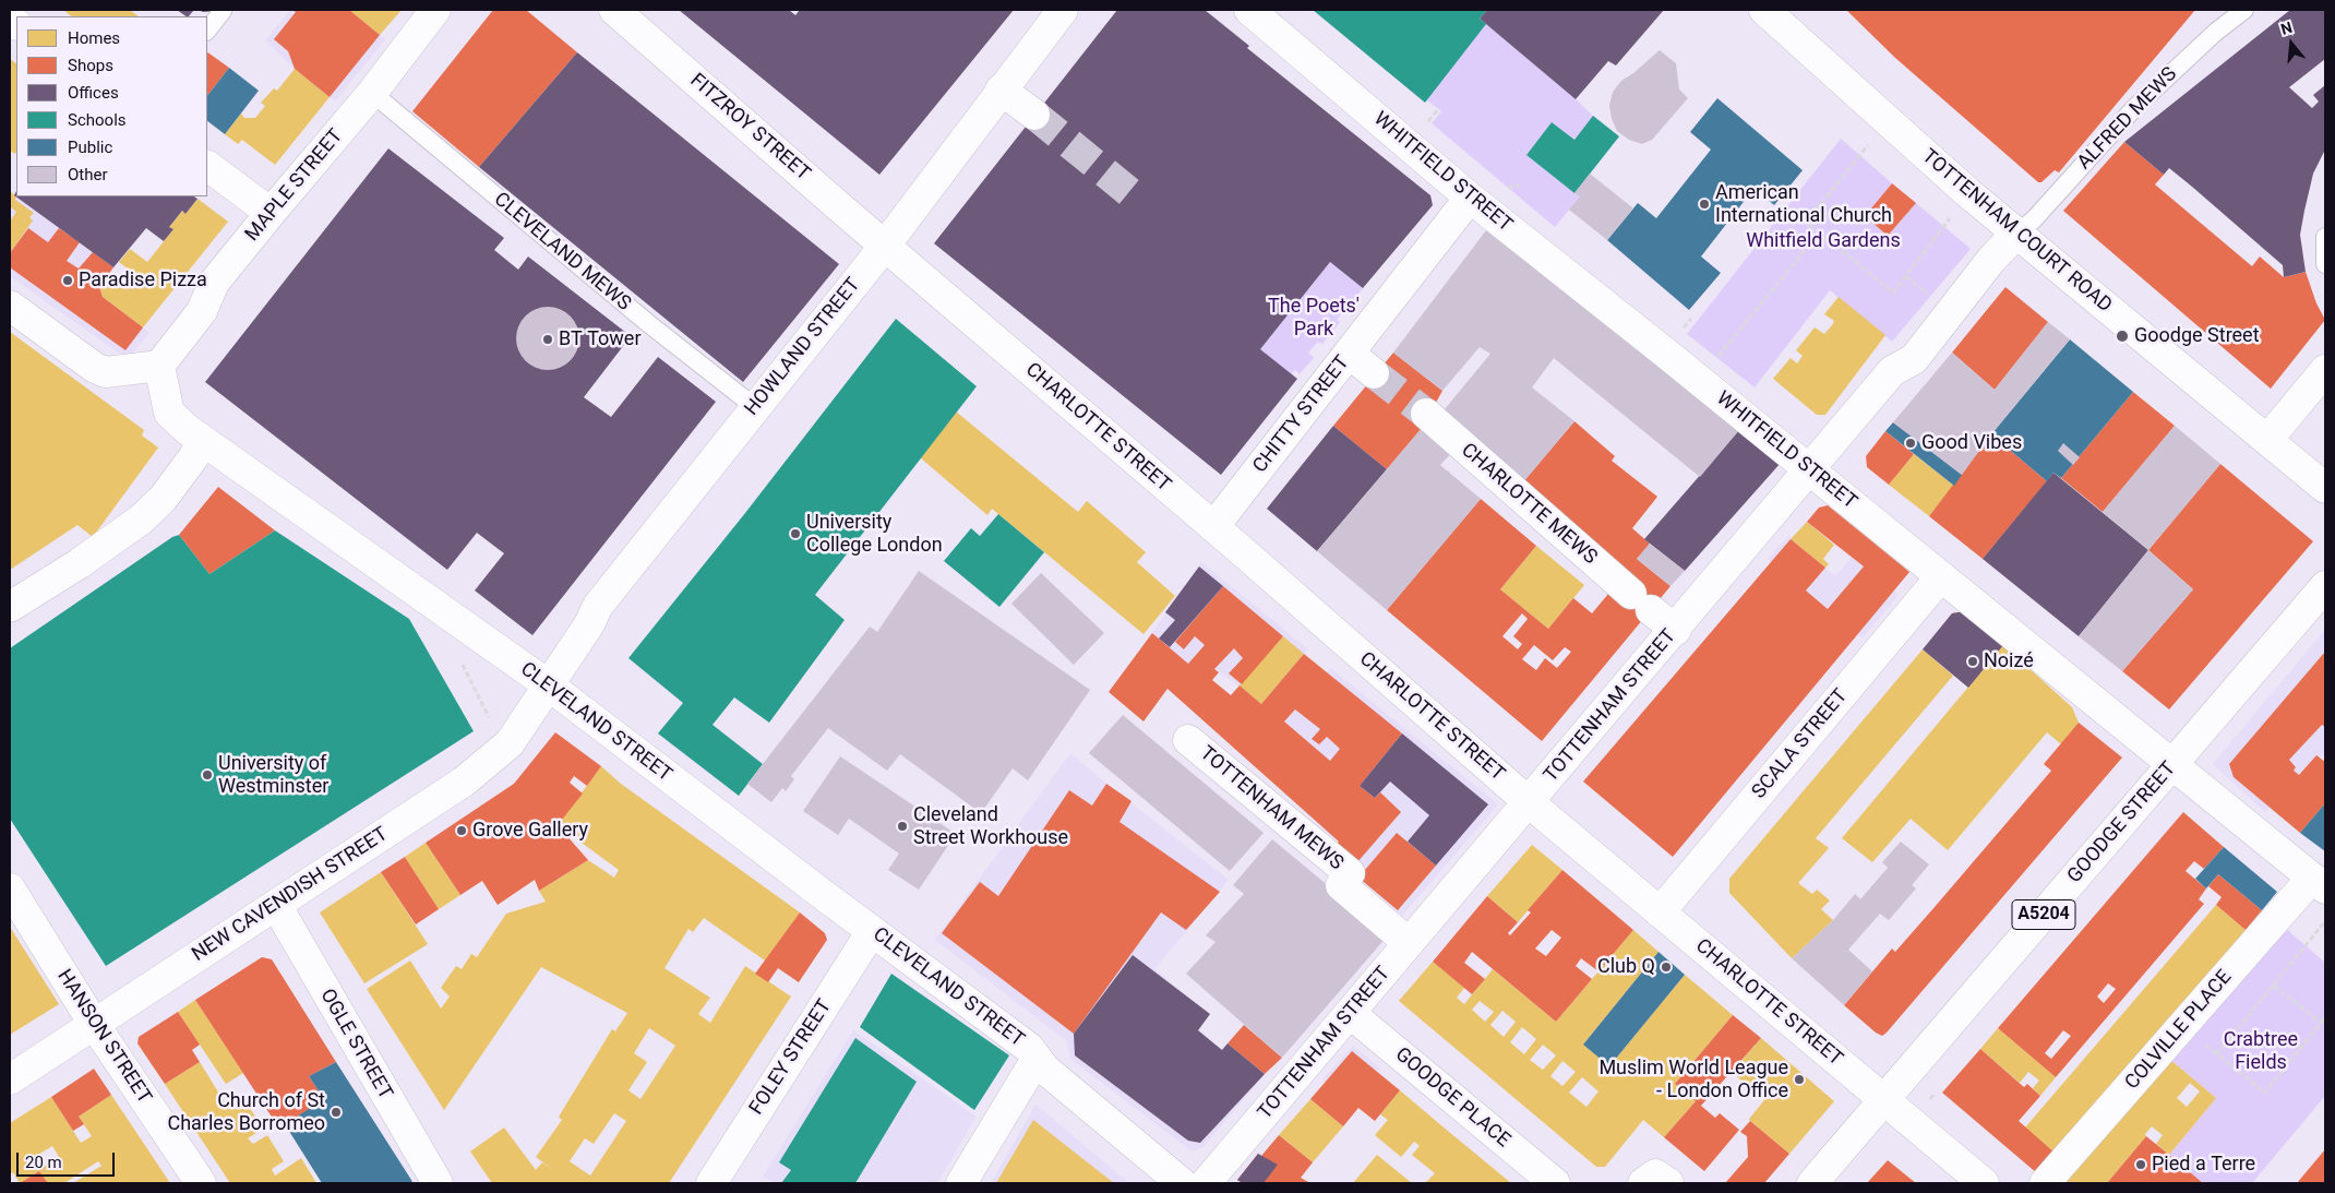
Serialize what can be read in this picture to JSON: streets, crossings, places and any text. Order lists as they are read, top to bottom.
{
  "streets": {
    "street": [
      "FITZROY STREET",
      "WHITFIELD STREET",
      "MAPLE STREET",
      "TOTTENHAM COURT ROAD",
      "HOWLAND STREET",
      "CHITTY STREET",
      "CHARLOTTE STREET",
      "CHARLOTTE MEWS",
      "TOTTENHAM STREET",
      "CLEVELAND STREET",
      "SCALA STREET",
      "TOTTENHAM MEWS",
      "GOODGE STREET",
      "NEW CAVENDISH STREET",
      "A5204",
      "COLVILLE PLACE",
      "HANSON STREET",
      "OGLE STREET",
      "FOLEY STREET",
      "GOODGE PLACE"
    ],
    "lane": ["ALFRED MEWS", "CLEVELAND MEWS"]
  },
  "crossings": [
    ["ALFRED MEWS", "TOTTENHAM COURT ROAD"],
    ["ALFRED MEWS", "TOTTENHAM STREET"],
    ["FITZROY STREET", "HOWLAND STREET"],
    ["FITZROY STREET", "CHARLOTTE STREET"],
    ["WHITFIELD STREET", "CHITTY STREET"],
    ["WHITFIELD STREET", "TOTTENHAM STREET"],
    ["WHITFIELD STREET", "SCALA STREET"],
    ["WHITFIELD STREET", "GOODGE STREET"],
    ["WHITFIELD STREET", "COLVILLE PLACE"],
    ["MAPLE STREET", "CLEVELAND MEWS"],
    ["MAPLE STREET", "CLEVELAND STREET"],
    ["TOTTENHAM COURT ROAD", "TOTTENHAM STREET"],
    ["CLEVELAND MEWS", "HOWLAND STREET"],
    ["HOWLAND STREET", "CHARLOTTE STREET"],
    ["HOWLAND STREET", "CLEVELAND STREET"],
    ["HOWLAND STREET", "NEW CAVENDISH STREET"],
    ["CHITTY STREET", "CHARLOTTE STREET"],
    ["CHARLOTTE STREET", "TOTTENHAM STREET"],
    ["CHARLOTTE STREET", "SCALA STREET"],
    ["CHARLOTTE STREET", "GOODGE STREET"],
    ["CHARLOTTE MEWS", "TOTTENHAM STREET"],
    ["TOTTENHAM STREET", "TOTTENHAM MEWS"],
    ["TOTTENHAM STREET", "GOODGE PLACE"],
    ["CLEVELAND STREET", "NEW CAVENDISH STREET"],
    ["CLEVELAND STREET", "FOLEY STREET"],
    ["NEW CAVENDISH STREET", "HANSON STREET"],
    ["NEW CAVENDISH STREET", "OGLE STREET"]
  ],
  "parks": ["Whitfield Gardens", "The Poets' Park", "Crabtree Fields"],
  "places": [
    "American International Church",
    "Paradise Pizza",
    "Goodge Street",
    "BT Tower",
    "Good Vibes",
    "University College London",
    "Noizé",
    "University of Westminster",
    "Cleveland Street Workhouse",
    "Grove Gallery",
    "Club Q",
    "Muslim World League - London Office",
    "Church of St Charles Borromeo",
    "Pied a Terre"
  ],
  "legend": [
    "Homes",
    "Shops",
    "Offices",
    "Schools",
    "Public",
    "Other"
  ],
  "scale_bar": "20 m",
  "north": "top"
}
